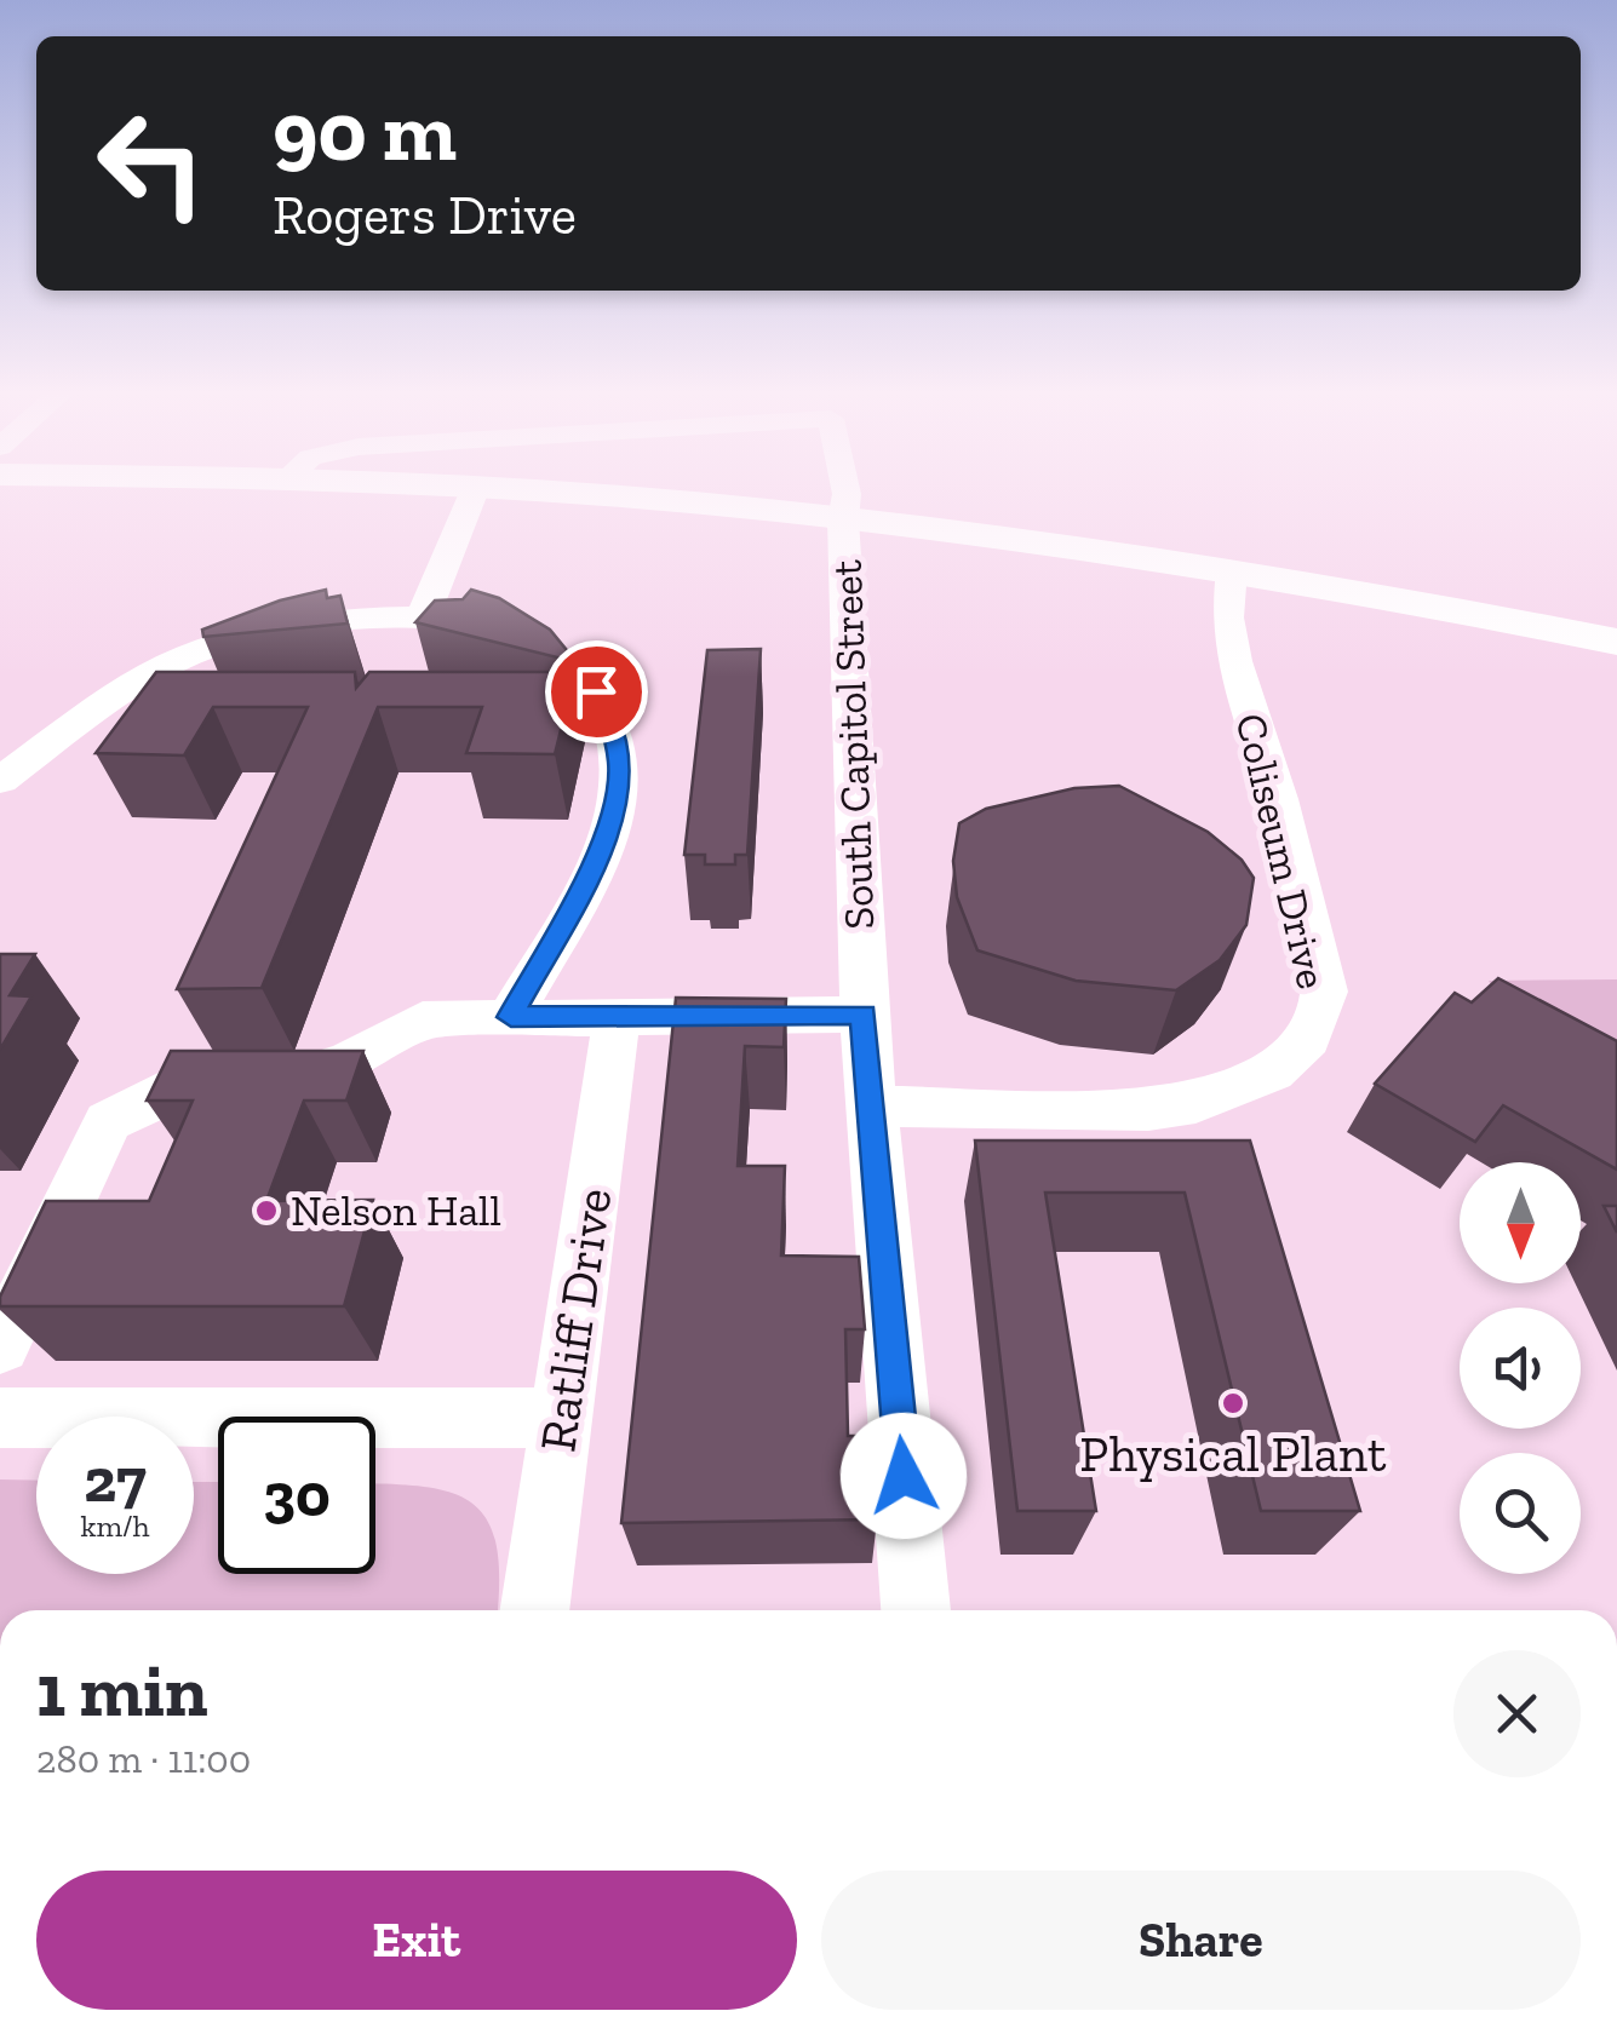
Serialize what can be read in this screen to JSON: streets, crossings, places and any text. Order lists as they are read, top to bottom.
{
  "streets": {
    "street": ["South Capitol Street", "Coliseum Drive", "Ratliff Drive"]
  },
  "crossings": [
    ["South Capitol Street", "Coliseum Drive"]
  ],
  "places": ["Nelson Hall", "Physical Plant"],
  "north": "bottom",
  "page": {
    "turn": ["90 m", "Rogers Drive"],
    "speed": "27 km/h",
    "limit": "30",
    "heading": ["1 min", "280 m · 11:00"],
    "buttons": ["Exit", "Share"]
  }
}
